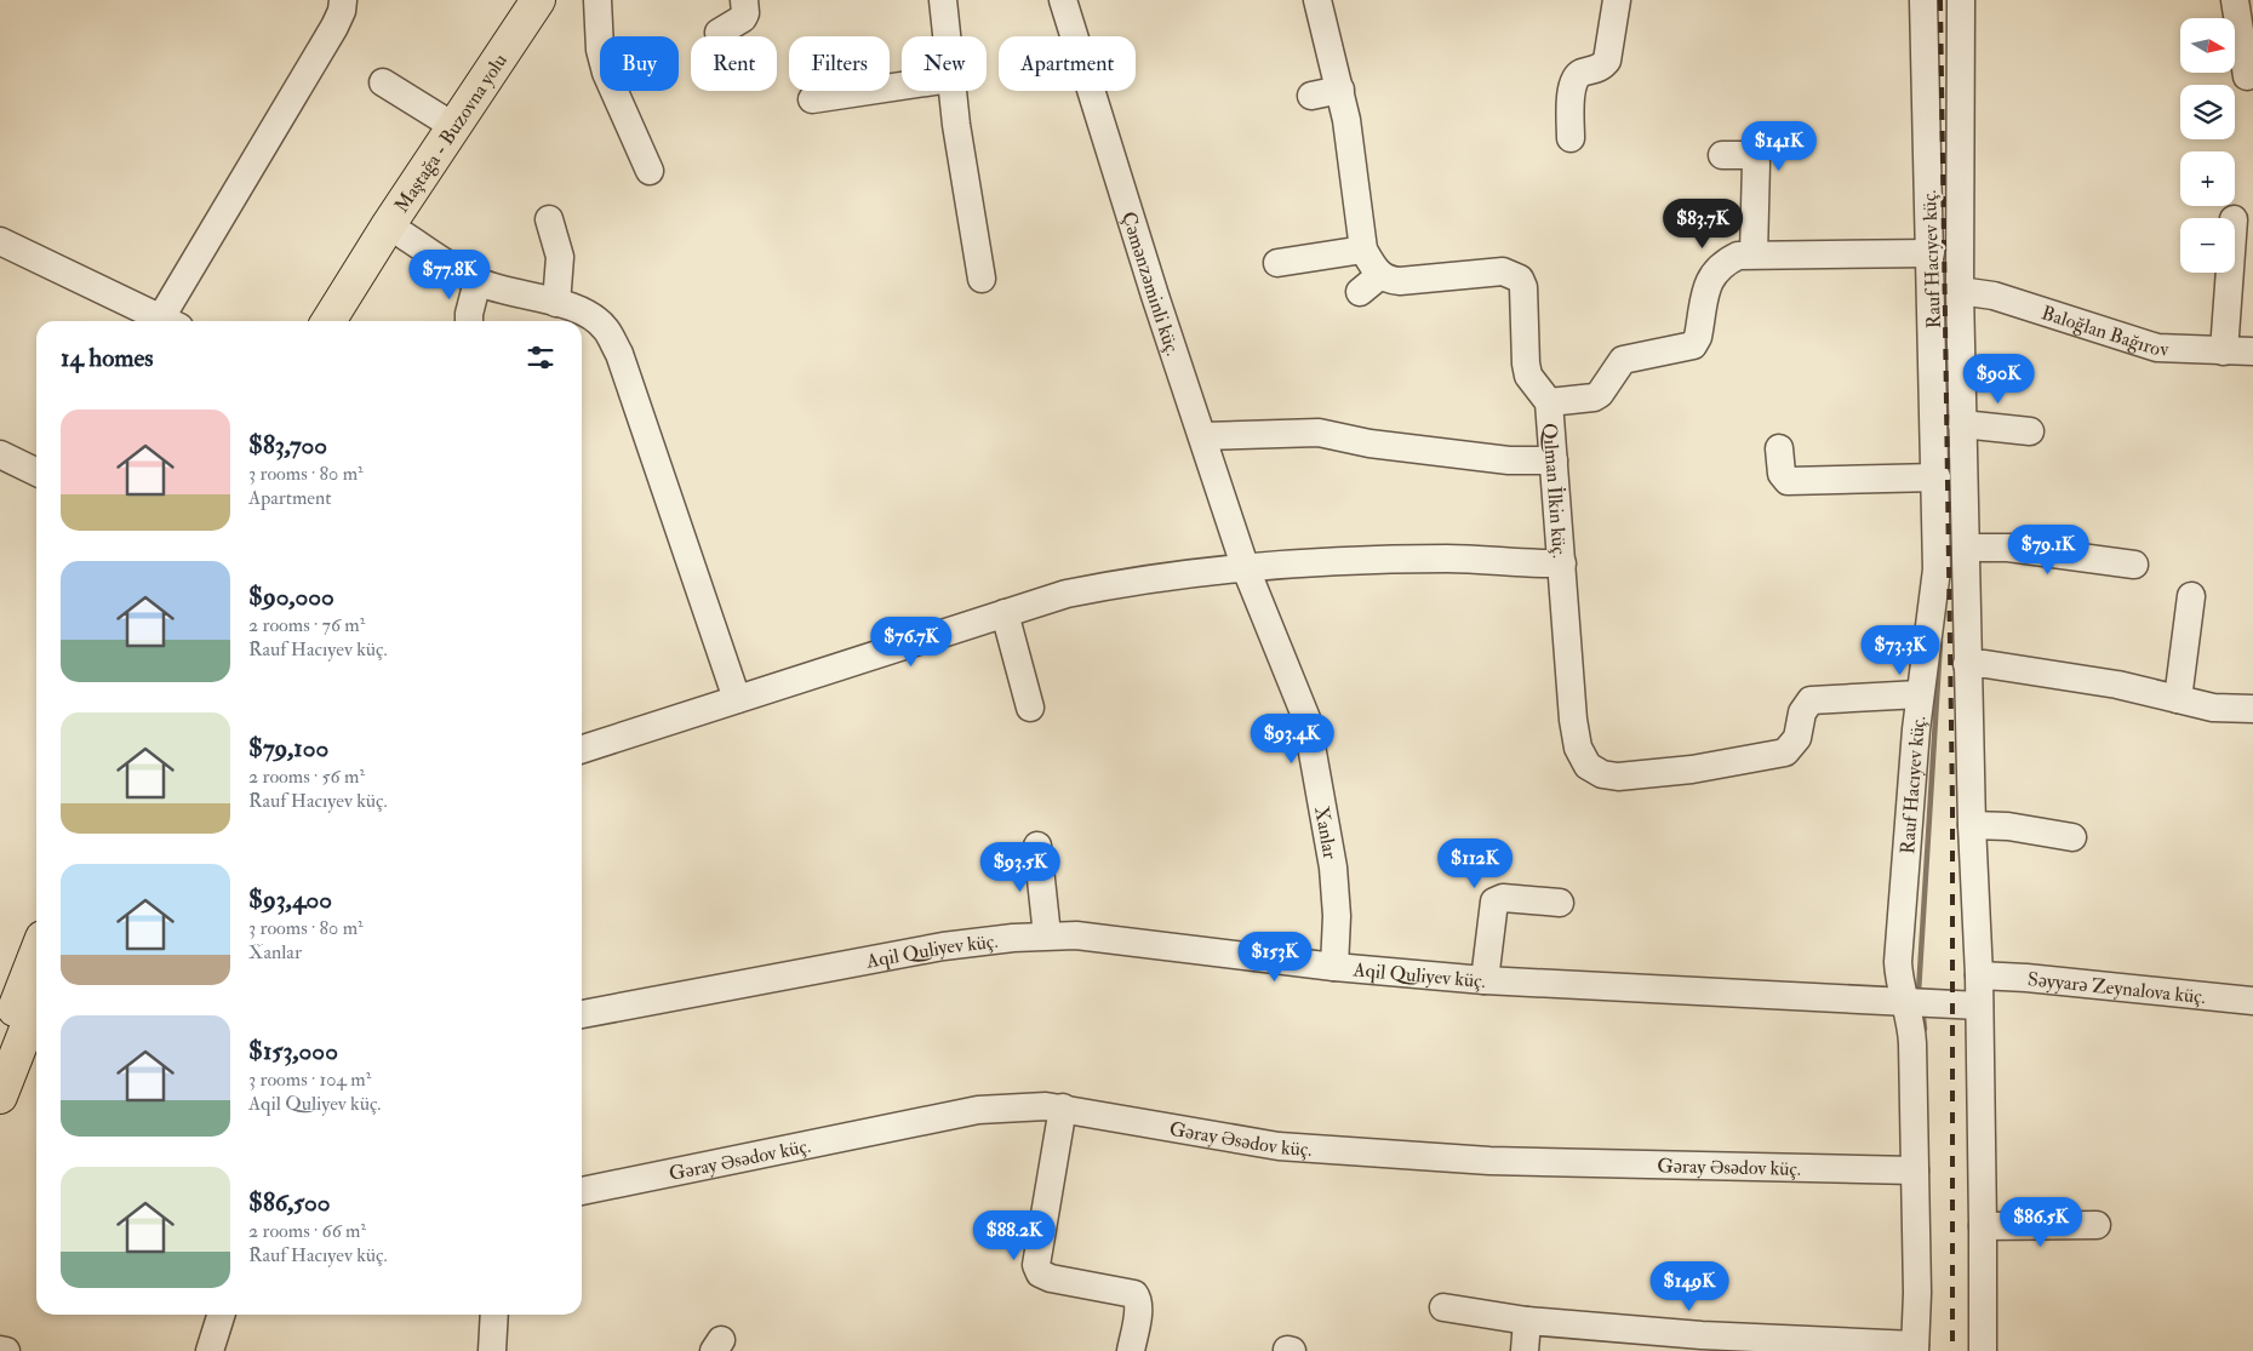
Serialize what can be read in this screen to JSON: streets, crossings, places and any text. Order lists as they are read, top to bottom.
{
  "streets": {
    "main road": ["Maştağa - Buzovna yolu"],
    "street": [
      "Rauf Hacıyev küç.",
      "Çəmənzəminli küç.",
      "Baloğlan Bağırov",
      "Qılman İlkin küç.",
      "Xanlar",
      "Aqil Quliyev küç.",
      "Səyyarə Zeynalova küç.",
      "Gəray Əsədov küç."
    ]
  },
  "crossings": [
    ["Rauf Hacıyev küç.", "Baloğlan Bağırov"],
    ["Rauf Hacıyev küç.", "Qılman İlkin küç."],
    ["Rauf Hacıyev küç.", "Aqil Quliyev küç."],
    ["Rauf Hacıyev küç.", "Səyyarə Zeynalova küç."],
    ["Rauf Hacıyev küç.", "Gəray Əsədov küç."],
    ["Çəmənzəminli küç.", "Xanlar"],
    ["Xanlar", "Aqil Quliyev küç."]
  ],
  "north": "right",
  "page": {
    "map_buttons": ["+", "−"],
    "chip": [
      "Buy",
      "Rent",
      "Filters",
      "New",
      "Apartment"
    ],
    "price": [
      "$141K",
      "$83.7K",
      "$77.8K",
      "$90K",
      "$79.1K",
      "$76.7K",
      "$73.3K",
      "$93.4K",
      "$112K",
      "$93.5K",
      "$153K",
      "$86.5K",
      "$88.2K",
      "$149K"
    ],
    "heading": "14 homes",
    "list": [
      {
        "name": "$83,700",
        "note": "3 rooms · 80 m² · Apartment"
      },
      {
        "name": "$90,000",
        "note": "2 rooms · 76 m² · Rauf Hacıyev küç."
      },
      {
        "name": "$79,100",
        "note": "2 rooms · 56 m² · Rauf Hacıyev küç."
      },
      {
        "name": "$93,400",
        "note": "3 rooms · 80 m² · Xanlar"
      },
      {
        "name": "$153,000",
        "note": "3 rooms · 104 m² · Aqil Quliyev küç."
      },
      {
        "name": "$86,500",
        "note": "2 rooms · 66 m² · Rauf Hacıyev küç."
      }
    ]
  }
}
